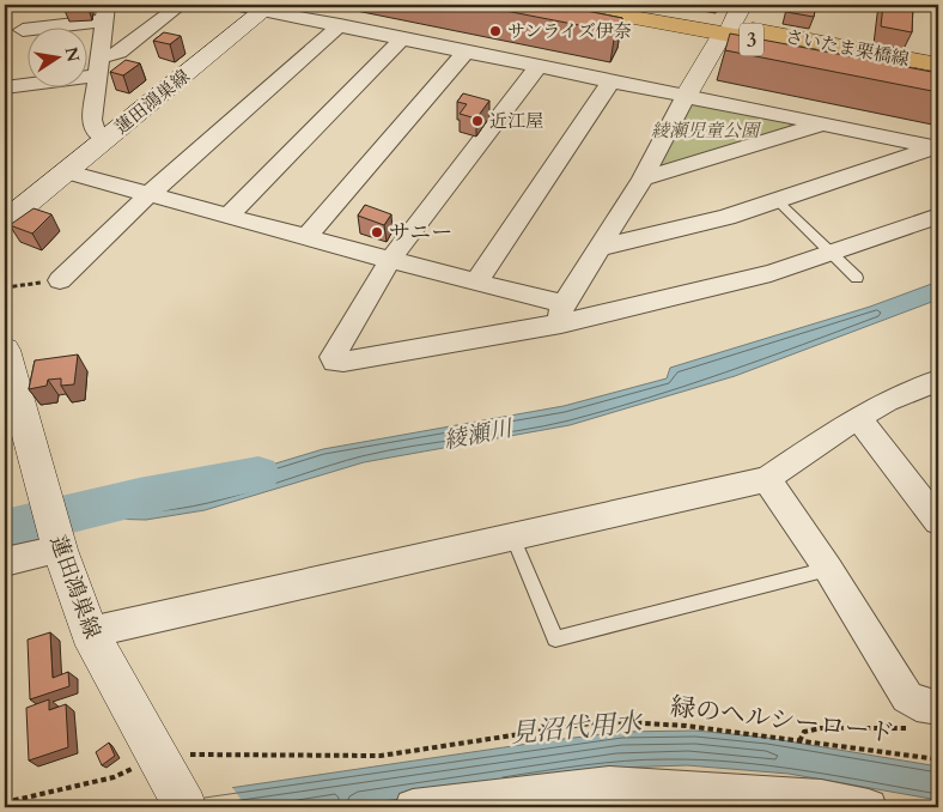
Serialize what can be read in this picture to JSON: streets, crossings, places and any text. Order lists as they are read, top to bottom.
{
  "streets": {
    "main road": ["3", "さいたま栗橋線", "蓮田鴻巣線"],
    "path": ["緑のヘルシーロード"]
  },
  "crossings": [
    ["蓮田鴻巣線", "緑のヘルシーロード"]
  ],
  "water": ["綾瀬川", "見沼代用水"],
  "parks": ["綾瀬児童公園"],
  "places": ["サンライズ伊奈", "近江屋", "サニー"],
  "north": "right"
}
